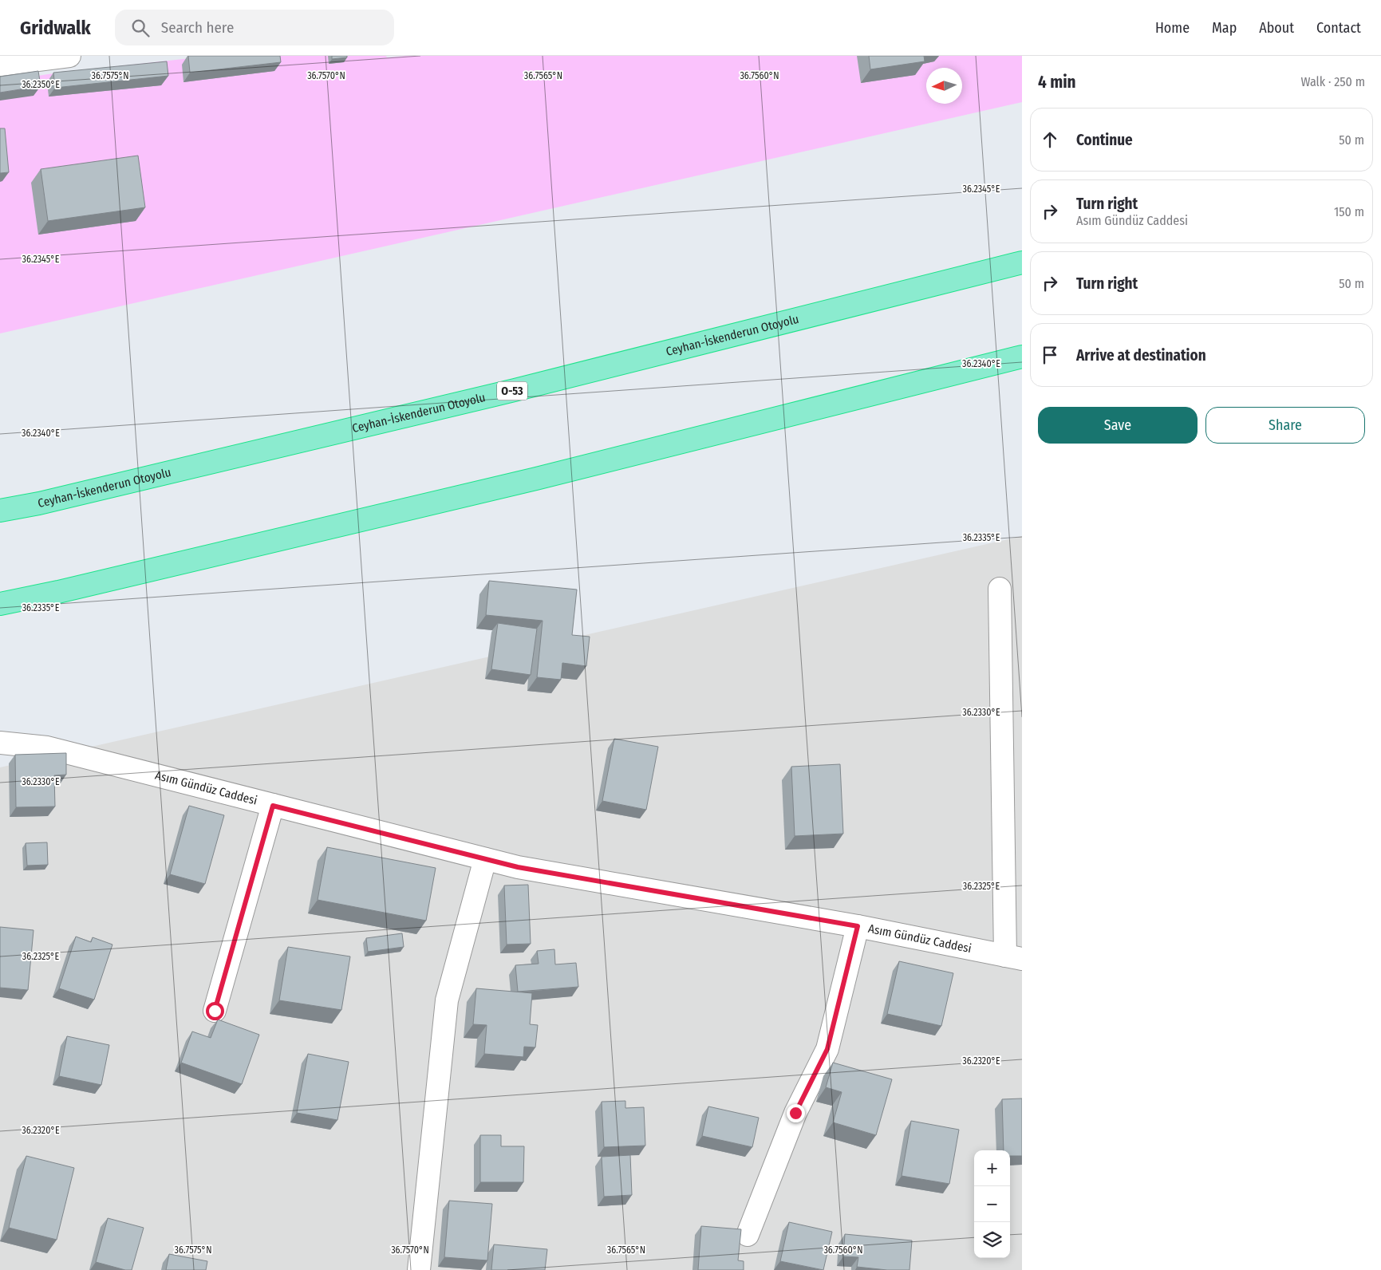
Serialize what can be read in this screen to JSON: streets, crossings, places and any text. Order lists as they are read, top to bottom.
{
  "streets": {
    "highway": ["Ceyhan-İskenderun Otoyolu", "O-53"],
    "street": ["Asım Gündüz Caddesi"]
  },
  "north": "left",
  "page": {
    "header": "Gridwalk",
    "search": "Search here",
    "nav": [
      "Home",
      "Map",
      "About",
      "Contact"
    ],
    "heading": ["4 min", "Walk · 250 m"],
    "list": [
      ["Continue", "50 m"],
      ["Turn right", "Asım Gündüz Caddesi", "150 m"],
      ["Turn right", "50 m"],
      "Arrive at destination"
    ],
    "buttons": ["Save", "Share"],
    "map_buttons": ["+", "−"]
  },
  "coordinates": [
    "36.7575°N",
    "36.7570°N",
    "36.7565°N",
    "36.7560°N",
    "36.2350°E",
    "36.2345°E",
    "36.2340°E",
    "36.2335°E",
    "36.2330°E",
    "36.2325°E",
    "36.2320°E"
  ]
}
